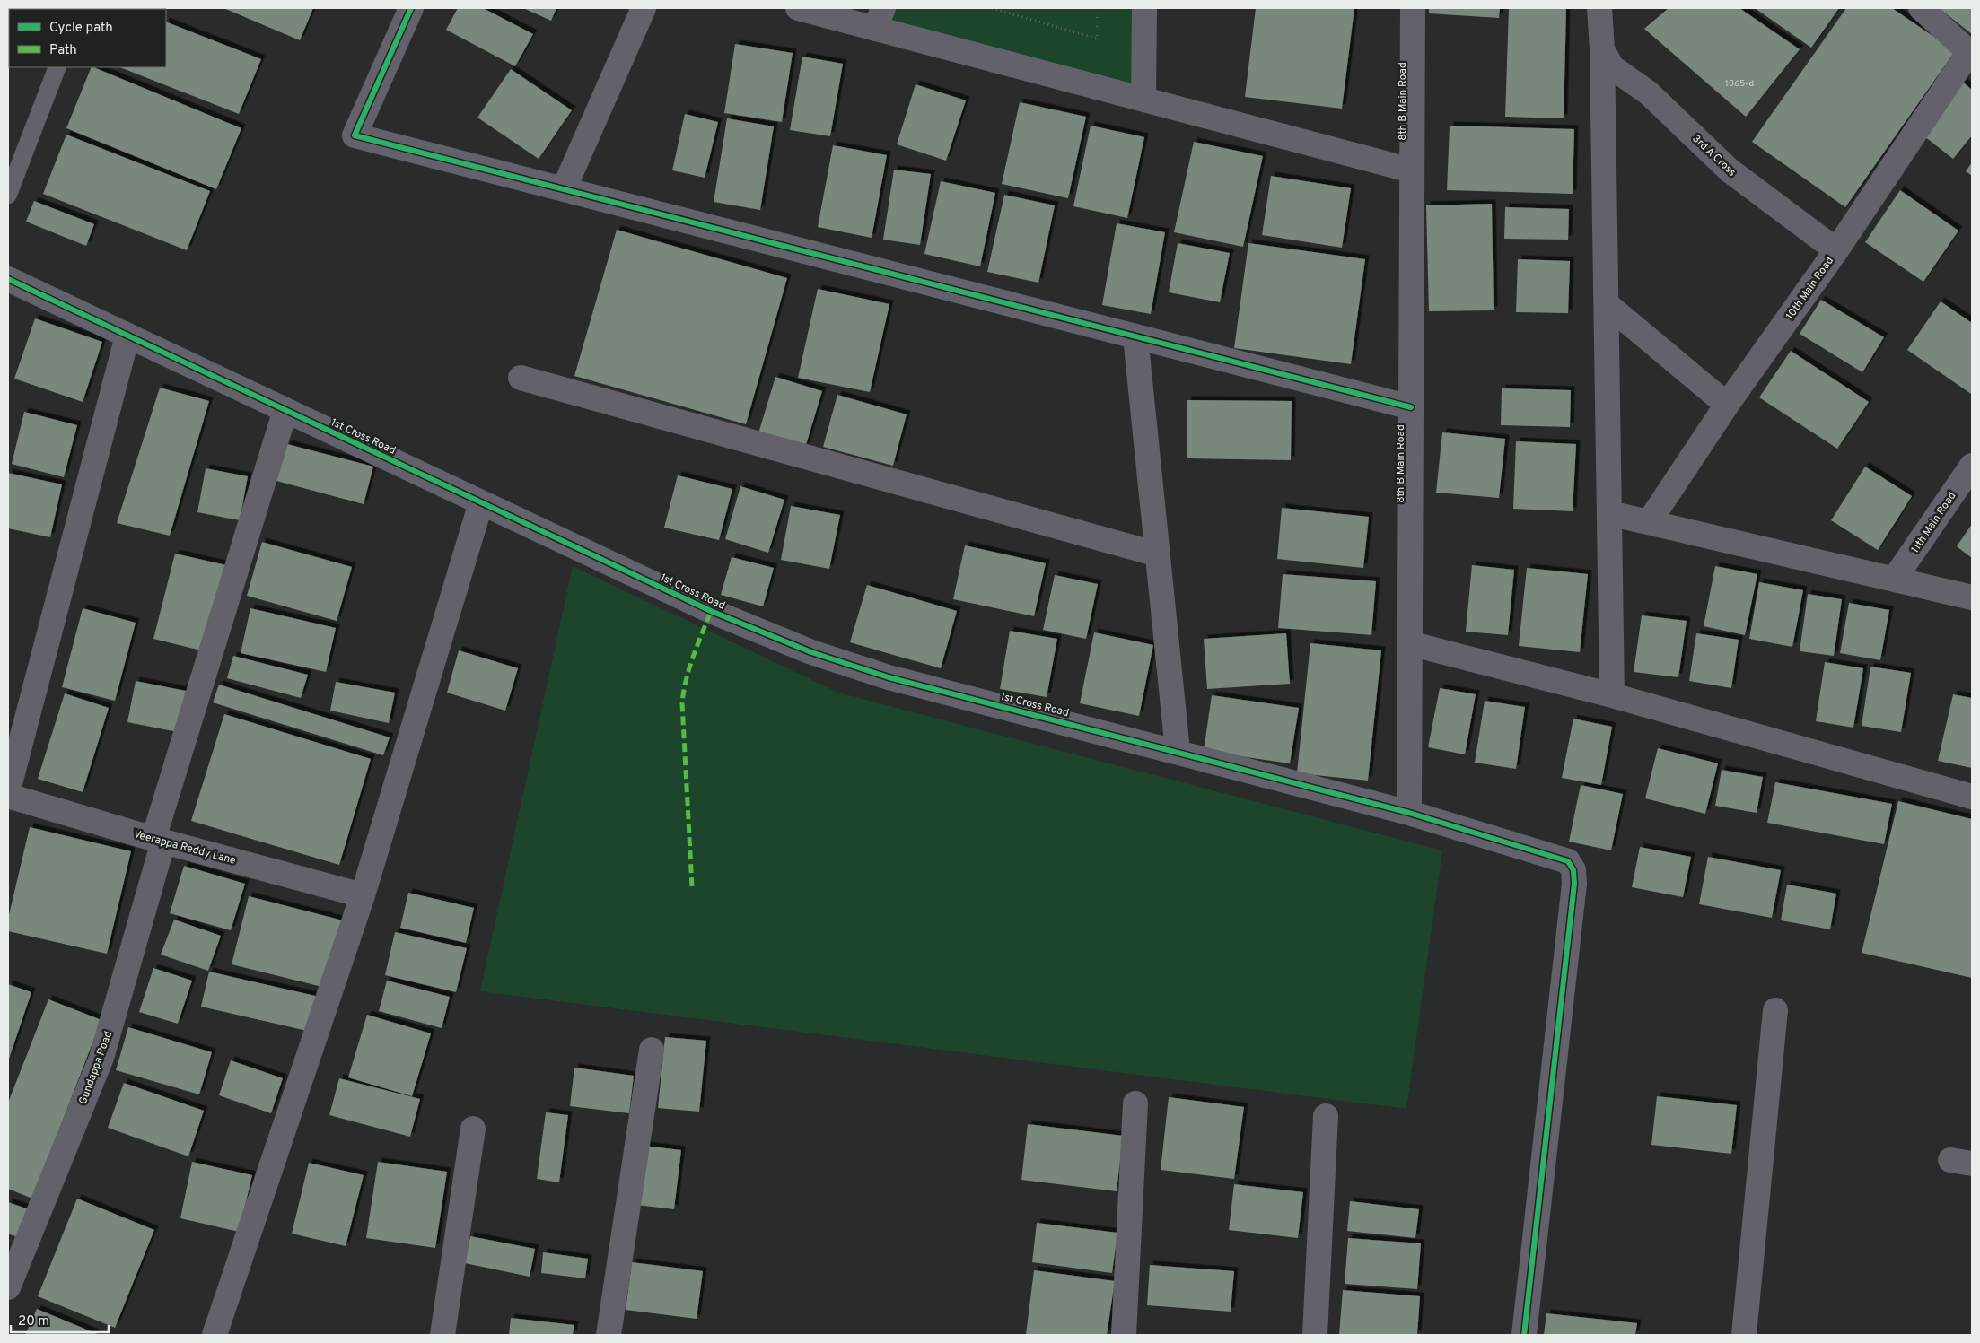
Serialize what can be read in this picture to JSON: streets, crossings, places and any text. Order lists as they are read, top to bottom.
{
  "streets": {
    "street": [
      "8th B Main Road",
      "3rd A Cross",
      "10th Main Road",
      "1st Cross Road",
      "11th Main Road",
      "Veerappa Reddy Lane",
      "Gundappa Road"
    ]
  },
  "crossings": [
    ["8th B Main Road", "1st Cross Road"],
    ["3rd A Cross", "10th Main Road"],
    ["1st Cross Road", "Gundappa Road"],
    ["Veerappa Reddy Lane", "Gundappa Road"]
  ],
  "house_numbers": ["1065-d"],
  "legend": ["Cycle path", "Path"],
  "scale_bar": "20 m"
}
